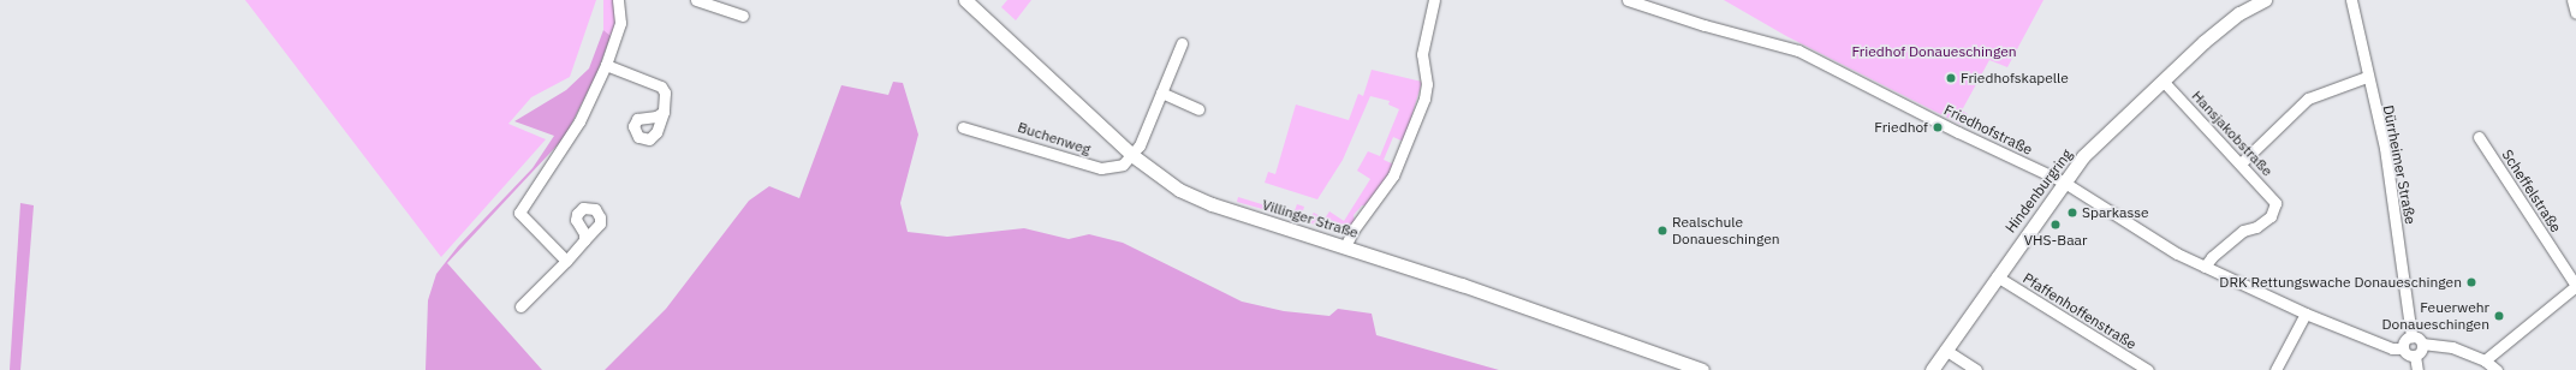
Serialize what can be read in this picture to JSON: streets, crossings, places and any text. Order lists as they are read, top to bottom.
{
  "streets": {
    "main road": ["Hindenburgring", "Villinger Straße"],
    "street": [
      "Friedhofstraße",
      "Hansjakobstraße",
      "Buchenweg",
      "Dürrheimer Straße",
      "Scheffelstraße",
      "Pfaffenhoffenstraße"
    ]
  },
  "crossings": [
    ["Friedhofstraße", "Hansjakobstraße"],
    ["Friedhofstraße", "Dürrheimer Straße"],
    ["Friedhofstraße", "Hindenburgring"],
    ["Hansjakobstraße", "Hindenburgring"],
    ["Buchenweg", "Villinger Straße"],
    ["Hindenburgring", "Pfaffenhoffenstraße"]
  ],
  "parks": ["Friedhof Donaueschingen"],
  "places": [
    "Friedhofskapelle",
    "Friedhof",
    "Sparkasse",
    "VHS-Baar",
    "Realschule Donaueschingen",
    "DRK Rettungswache Donaueschingen",
    "Feuerwehr Donaueschingen"
  ]
}
